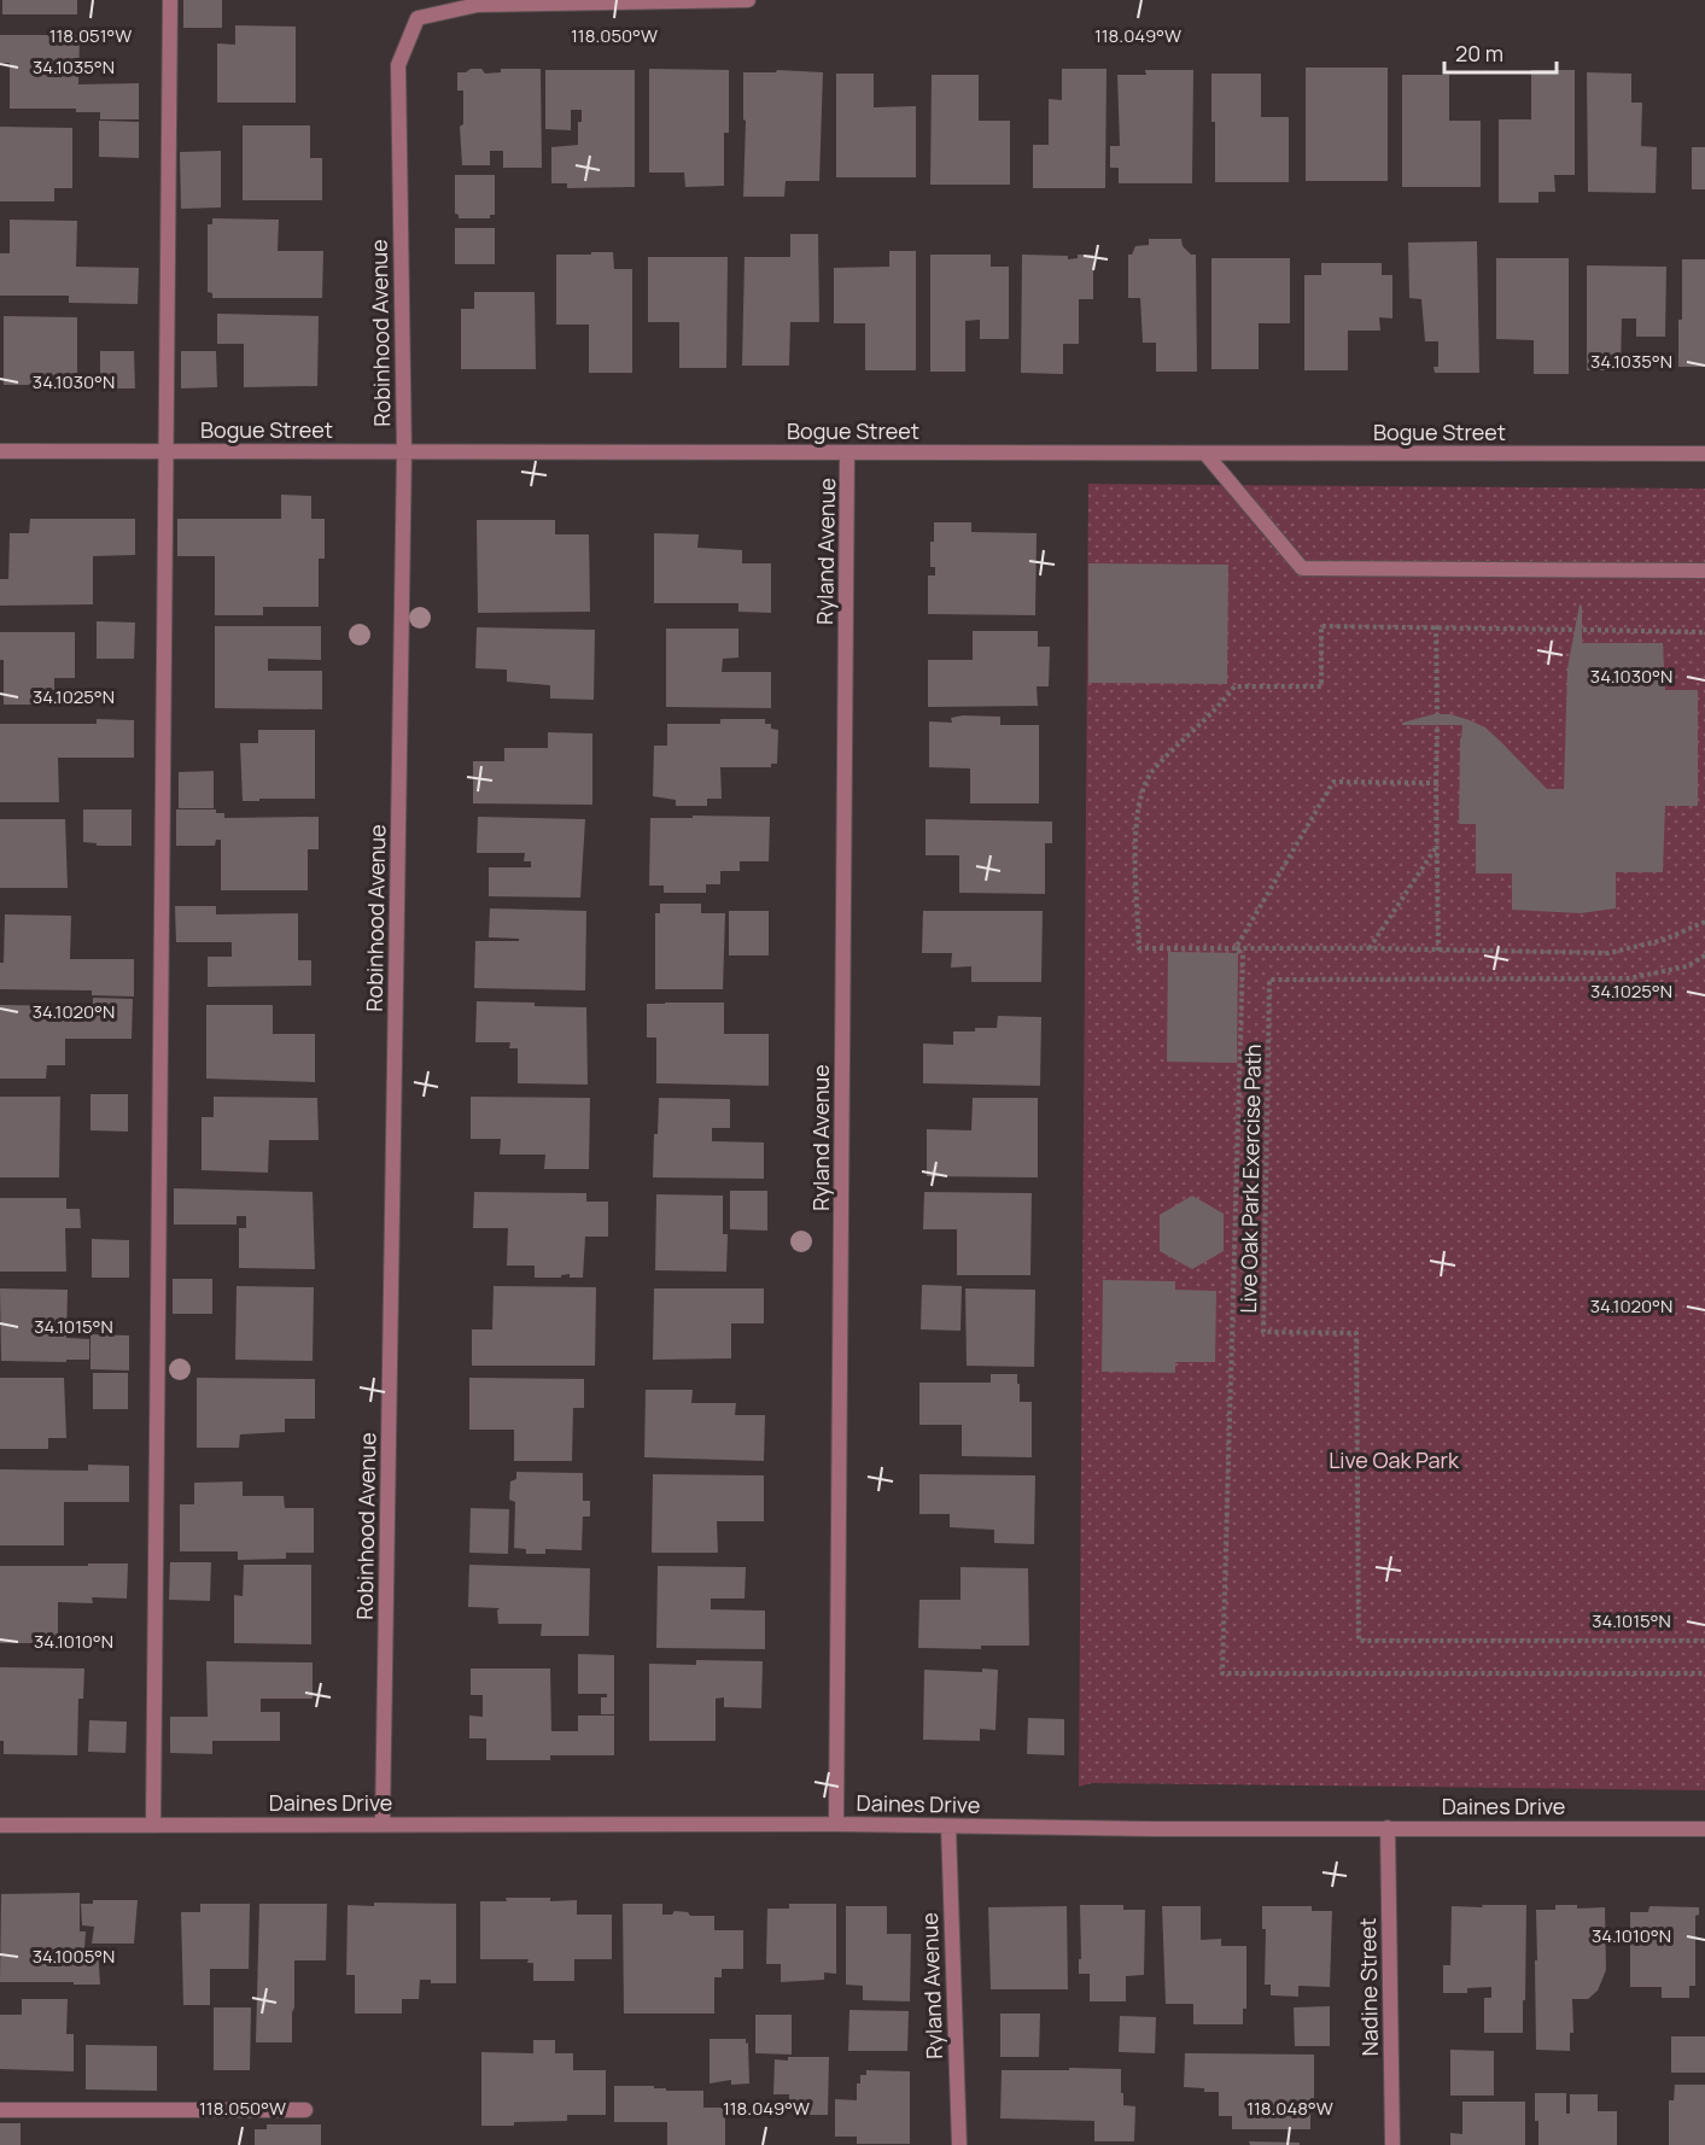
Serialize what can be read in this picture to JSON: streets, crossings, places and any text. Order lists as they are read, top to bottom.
{
  "streets": {
    "street": [
      "Robinhood Avenue",
      "Bogue Street",
      "Ryland Avenue",
      "Daines Drive",
      "Nadine Street"
    ],
    "path": ["Live Oak Park Exercise Path"]
  },
  "crossings": [
    ["Robinhood Avenue", "Bogue Street"],
    ["Robinhood Avenue", "Daines Drive"],
    ["Bogue Street", "Ryland Avenue"],
    ["Ryland Avenue", "Daines Drive"],
    ["Daines Drive", "Nadine Street"]
  ],
  "parks": ["Live Oak Park"],
  "scale_bar": "20 m",
  "coordinates": [
    "118.051°W",
    "118.050°W",
    "118.049°W",
    "34.1035°N",
    "34.1030°N",
    "34.1025°N",
    "34.1020°N",
    "34.1015°N",
    "34.1010°N",
    "34.1005°N",
    "118.048°W"
  ]
}
